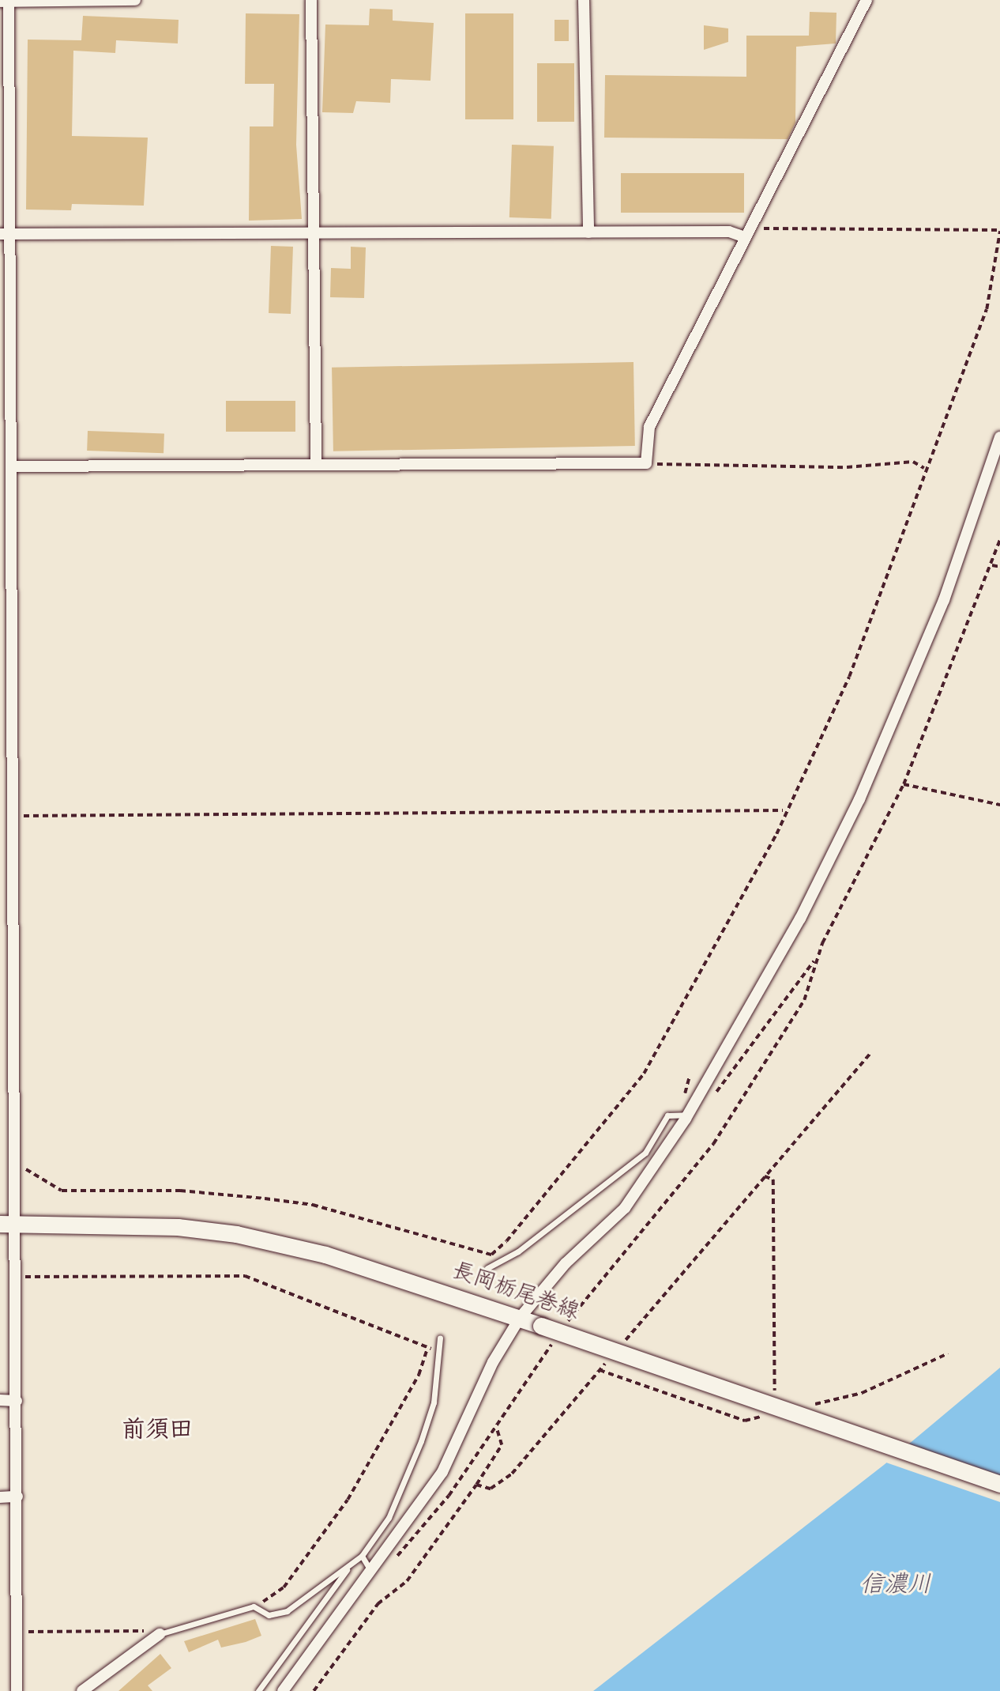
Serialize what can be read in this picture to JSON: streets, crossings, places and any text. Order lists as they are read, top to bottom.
{
  "streets": {
    "main road": ["長岡栃尾巻線"]
  },
  "districts": ["前須田"],
  "water": ["信濃川"]
}
